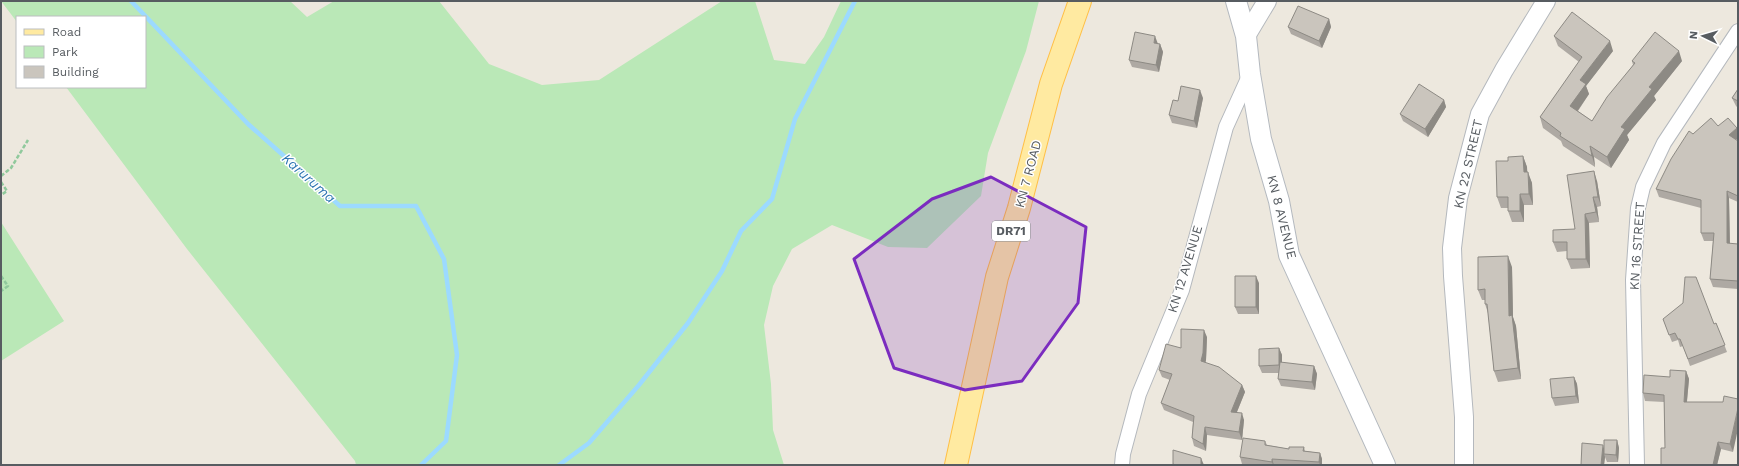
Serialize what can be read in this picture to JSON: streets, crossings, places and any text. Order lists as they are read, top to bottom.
{
  "streets": {
    "main road": ["KN 7 ROAD", "KN 8 AVENUE", "DR71"],
    "street": ["KN 22 STREET", "KN 16 STREET", "KN 12 AVENUE"]
  },
  "crossings": [
    ["KN 8 AVENUE", "KN 12 AVENUE"]
  ],
  "water": ["Karuruma"],
  "legend": ["Road", "Park", "Building"],
  "north": "left"
}
